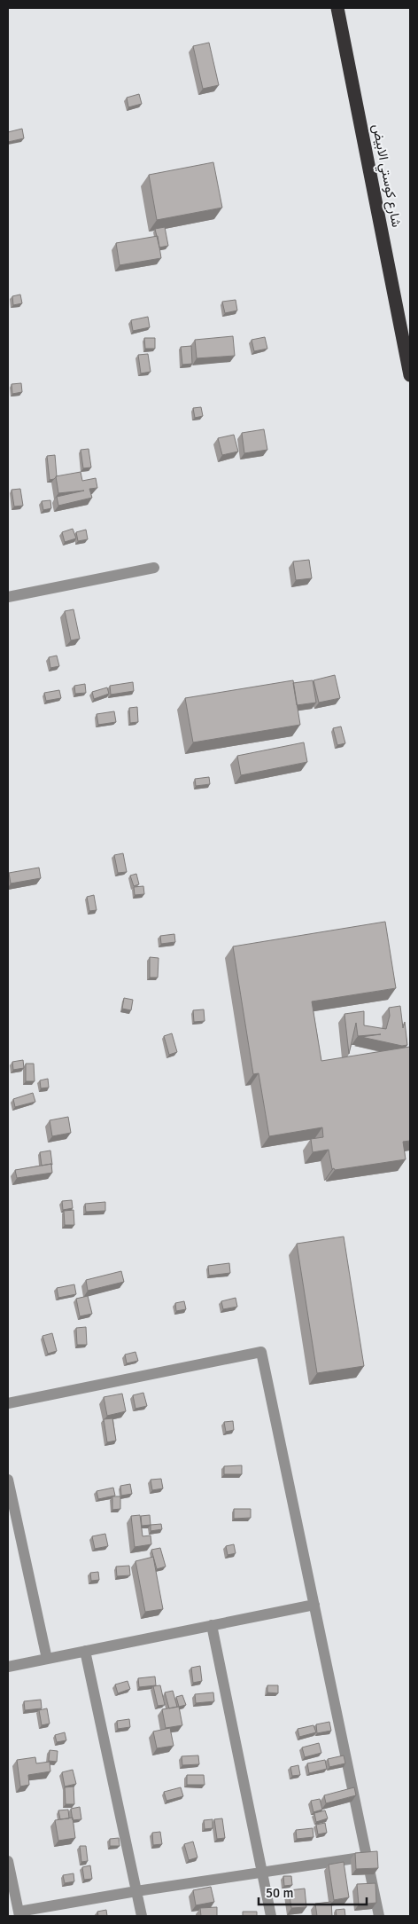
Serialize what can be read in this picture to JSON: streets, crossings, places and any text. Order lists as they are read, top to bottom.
{
  "streets": {
    "highway": ["شارع كوستي الابيض"]
  },
  "scale_bar": "50 m"
}
